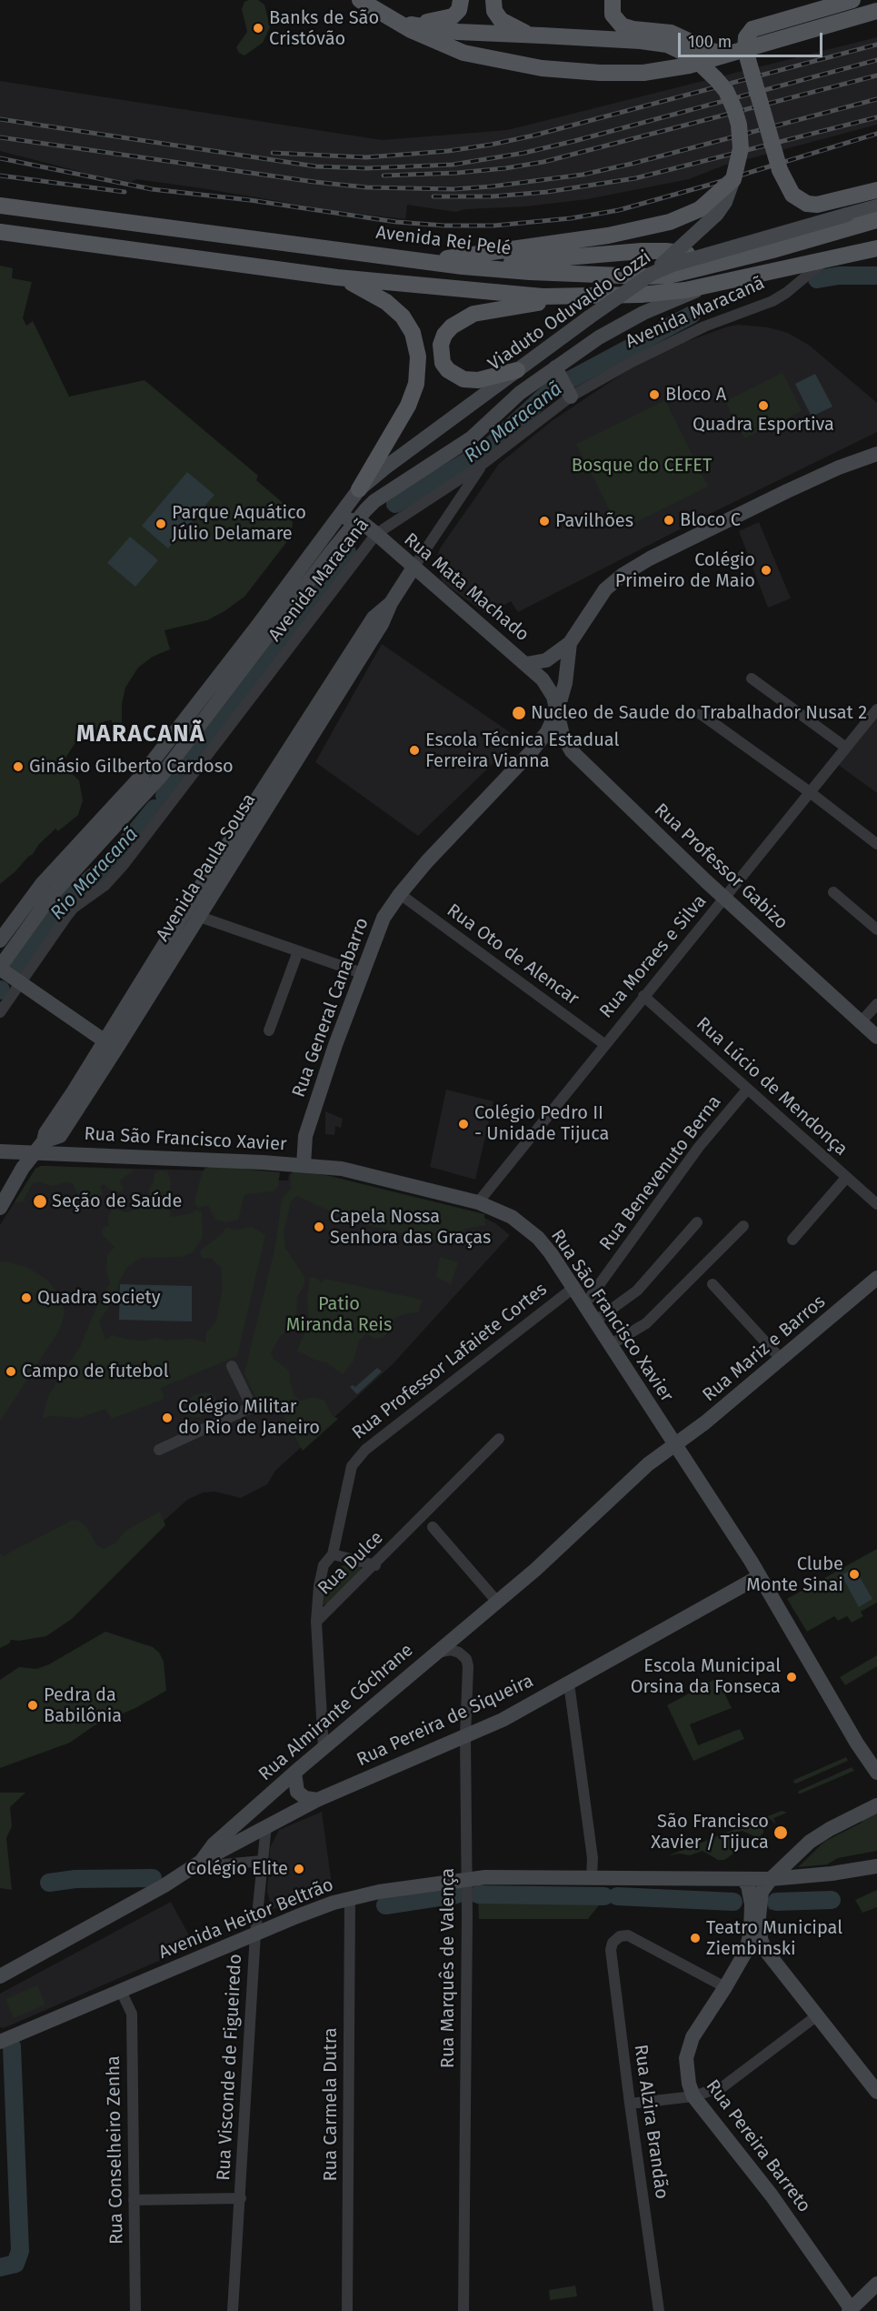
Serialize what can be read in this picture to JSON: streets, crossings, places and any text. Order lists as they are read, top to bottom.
{
  "streets": {
    "main road": ["Avenida Rei Pelé"],
    "street": [
      "Viaduto Oduvaldo Cozzi",
      "Avenida Maracanã",
      "Rua Mata Machado",
      "Rua Professor Gabizo",
      "Avenida Paula Sousa",
      "Rua Oto de Alencar",
      "Rua Moraes e Silva",
      "Rua General Canabarro",
      "Rua Lúcio de Mendonça",
      "Rua São Francisco Xavier",
      "Rua Benevenuto Berna",
      "Rua Mariz e Barros",
      "Rua Professor Lafaiete Cortes",
      "Rua Dulce",
      "Rua Almirante Cóchrane",
      "Rua Pereira de Siqueira",
      "Avenida Heitor Beltrão",
      "Rua Marquês de Valença",
      "Rua Visconde de Figueiredo",
      "Rua Carmela Dutra",
      "Rua Alzira Brandão",
      "Rua Pereira Barreto",
      "Rua Conselheiro Zenha"
    ]
  },
  "crossings": [
    ["Viaduto Oduvaldo Cozzi", "Avenida Maracanã"],
    ["Avenida Maracanã", "Rua Mata Machado"],
    ["Avenida Maracanã", "Avenida Paula Sousa"],
    ["Rua Mata Machado", "Rua Professor Gabizo"],
    ["Rua Mata Machado", "Avenida Paula Sousa"],
    ["Rua Mata Machado", "Rua General Canabarro"],
    ["Rua Professor Gabizo", "Rua Moraes e Silva"],
    ["Rua Professor Gabizo", "Rua General Canabarro"],
    ["Avenida Paula Sousa", "Rua São Francisco Xavier"],
    ["Rua Oto de Alencar", "Rua Moraes e Silva"],
    ["Rua Oto de Alencar", "Rua General Canabarro"],
    ["Rua Moraes e Silva", "Rua Lúcio de Mendonça"],
    ["Rua Moraes e Silva", "Rua São Francisco Xavier"],
    ["Rua General Canabarro", "Rua São Francisco Xavier"],
    ["Rua Lúcio de Mendonça", "Rua Benevenuto Berna"],
    ["Rua São Francisco Xavier", "Rua Benevenuto Berna"],
    ["Rua São Francisco Xavier", "Rua Mariz e Barros"],
    ["Rua São Francisco Xavier", "Rua Professor Lafaiete Cortes"],
    ["Rua São Francisco Xavier", "Rua Almirante Cóchrane"],
    ["Rua São Francisco Xavier", "Rua Pereira de Siqueira"],
    ["Rua Mariz e Barros", "Rua Almirante Cóchrane"],
    ["Rua Dulce", "Rua Almirante Cóchrane"],
    ["Rua Almirante Cóchrane", "Rua Pereira de Siqueira"],
    ["Rua Almirante Cóchrane", "Rua Marquês de Valença"],
    ["Rua Pereira de Siqueira", "Rua Marquês de Valença"],
    ["Rua Pereira de Siqueira", "Rua Visconde de Figueiredo"],
    ["Avenida Heitor Beltrão", "Rua Marquês de Valença"],
    ["Avenida Heitor Beltrão", "Rua Visconde de Figueiredo"],
    ["Avenida Heitor Beltrão", "Rua Carmela Dutra"],
    ["Avenida Heitor Beltrão", "Rua Pereira Barreto"],
    ["Avenida Heitor Beltrão", "Rua Conselheiro Zenha"],
    ["Rua Alzira Brandão", "Rua Pereira Barreto"]
  ],
  "districts": ["MARACANÃ"],
  "water": ["Rio Maracanã"],
  "parks": ["Bosque do CEFET", "Patio Miranda Reis"],
  "places": [
    "Banks de São Cristóvão",
    "Bloco A",
    "Quadra Esportiva",
    "Bloco C",
    "Pavilhões",
    "Parque Aquático Júlio Delamare",
    "Colégio Primeiro de Maio",
    "Nucleo de Saude do Trabalhador Nusat 2",
    "Escola Técnica Estadual Ferreira Vianna",
    "Ginásio Gilberto Cardoso",
    "Colégio Pedro II - Unidade Tijuca",
    "Seção de Saúde",
    "Capela Nossa Senhora das Graças",
    "Quadra society",
    "Campo de futebol",
    "Colégio Militar do Rio de Janeiro",
    "Clube Monte Sinai",
    "Escola Municipal Orsina da Fonseca",
    "Pedra da Babilônia",
    "São Francisco Xavier / Tijuca",
    "Colégio Elite",
    "Teatro Municipal Ziembinski"
  ],
  "scale_bar": "100 m"
}
